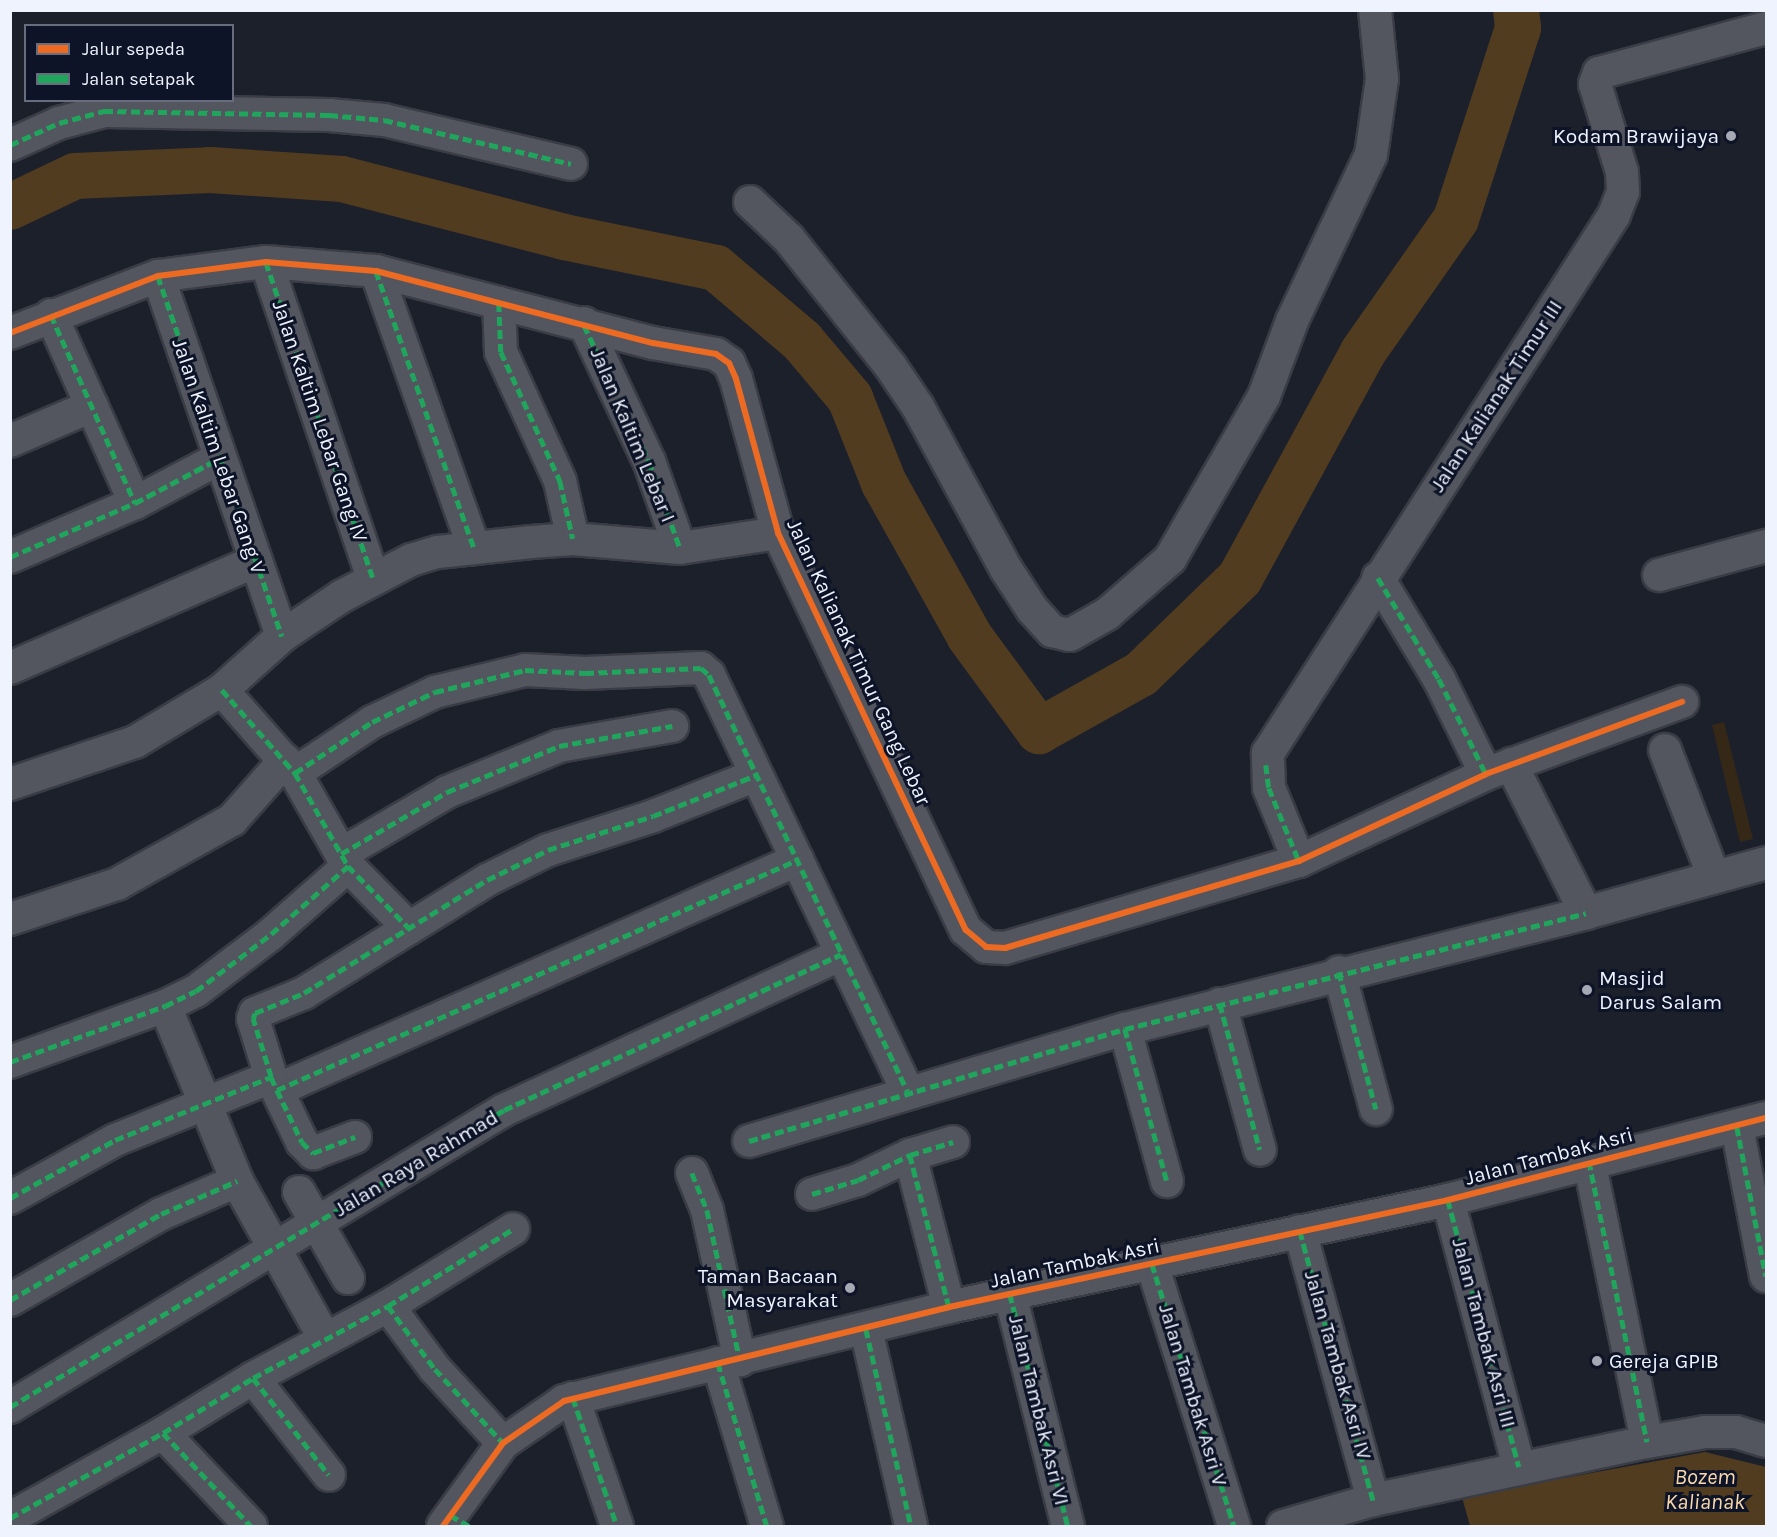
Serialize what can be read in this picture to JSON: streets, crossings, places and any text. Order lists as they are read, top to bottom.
{
  "streets": {
    "street": [
      "Jalan Kalianak Timur III",
      "Jalan Kaltim Lebar Gang IV",
      "Jalan Kaltim Lebar I",
      "Jalan Kaltim Lebar Gang V",
      "Jalan Kalianak Timur Gang Lebar",
      "Jalan Tambak Asri",
      "Jalan Raya Rahmad",
      "Jalan Tambak Asri III",
      "Jalan Tambak Asri IV",
      "Jalan Tambak Asri V",
      "Jalan Tambak Asri VI"
    ]
  },
  "crossings": [
    ["Jalan Kalianak Timur III", "Jalan Kalianak Timur Gang Lebar"],
    ["Jalan Kaltim Lebar Gang IV", "Jalan Kalianak Timur Gang Lebar"],
    ["Jalan Kaltim Lebar I", "Jalan Kalianak Timur Gang Lebar"],
    ["Jalan Kaltim Lebar Gang V", "Jalan Kalianak Timur Gang Lebar"],
    ["Jalan Tambak Asri", "Jalan Tambak Asri III"],
    ["Jalan Tambak Asri", "Jalan Tambak Asri IV"],
    ["Jalan Tambak Asri", "Jalan Tambak Asri V"],
    ["Jalan Tambak Asri", "Jalan Tambak Asri VI"]
  ],
  "water": ["Bozem Kalianak"],
  "places": [
    "Kodam Brawijaya",
    "Masjid Darus Salam",
    "Taman Bacaan Masyarakat",
    "Gereja GPIB"
  ],
  "legend": ["Jalur sepeda", "Jalan setapak"]
}
